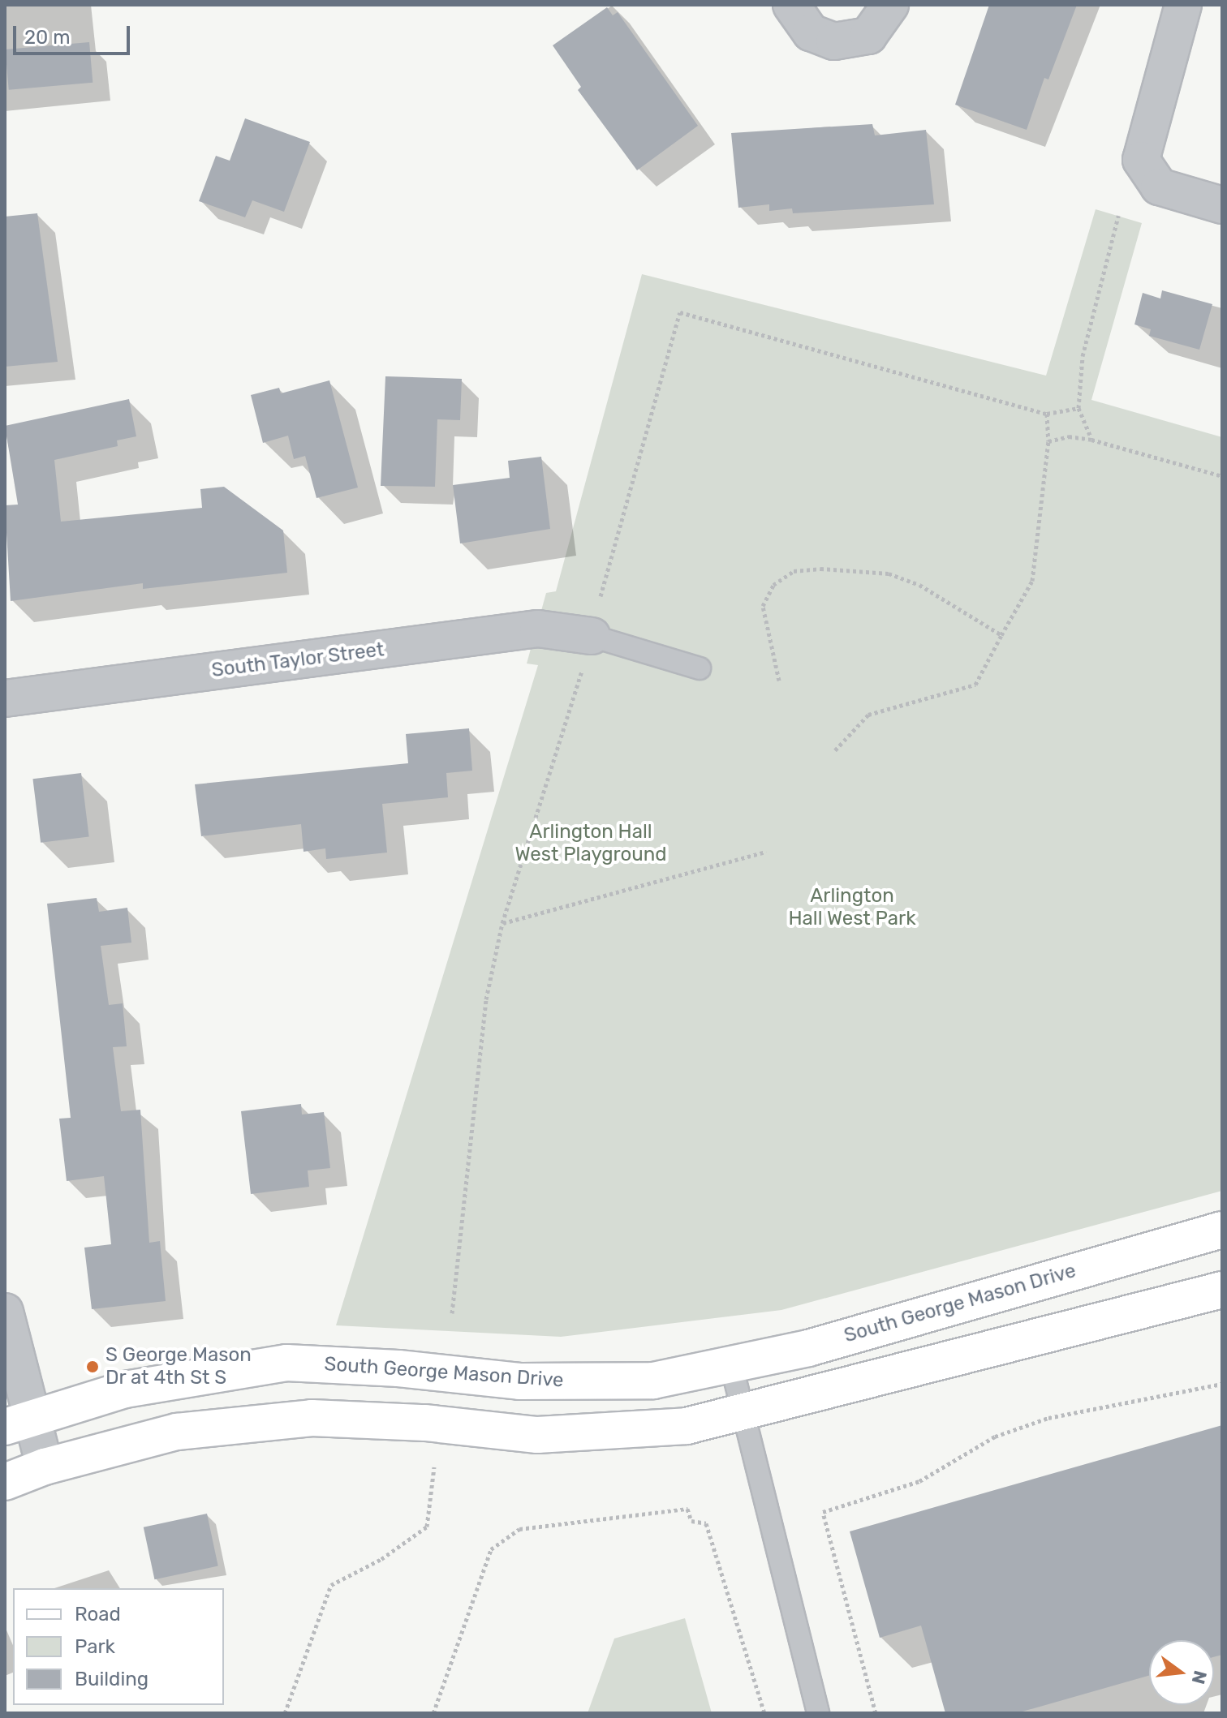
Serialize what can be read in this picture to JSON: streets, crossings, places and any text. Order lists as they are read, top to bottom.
{
  "streets": {
    "main road": ["South George Mason Drive"],
    "street": ["South Taylor Street"]
  },
  "parks": ["Arlington Hall West Playground", "Arlington Hall West Park"],
  "places": ["S George Mason Dr at 4th St S"],
  "legend": ["Road", "Park", "Building"],
  "scale_bar": "20 m",
  "north": "right"
}
